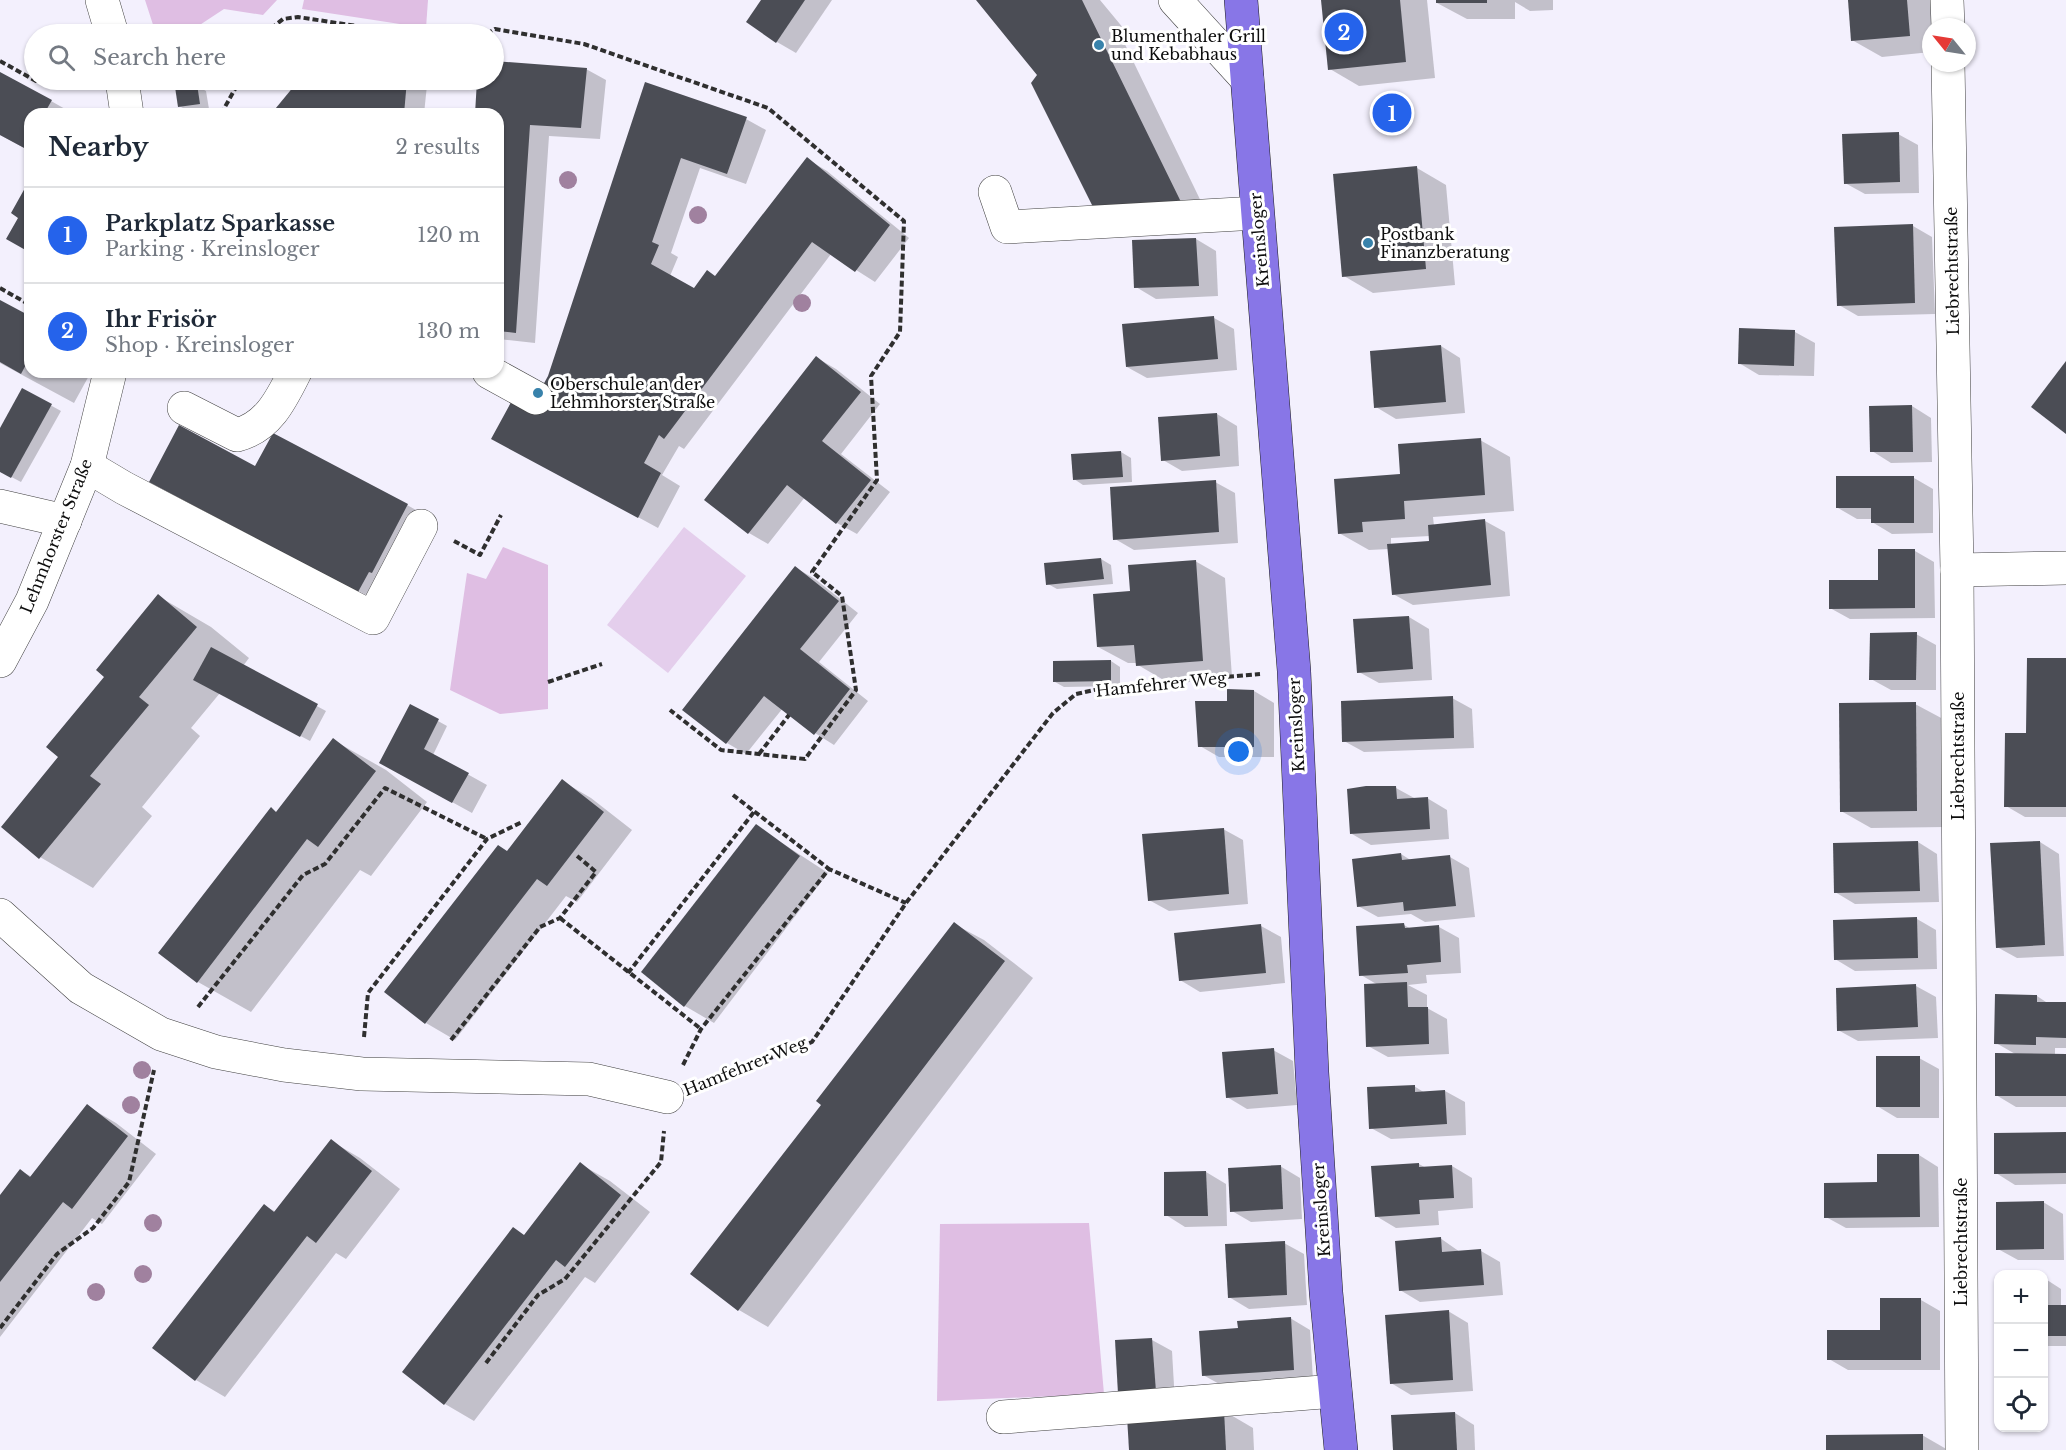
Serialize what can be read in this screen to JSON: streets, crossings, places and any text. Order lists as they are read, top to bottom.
{
  "streets": {
    "main road": ["Kreinsloger"],
    "street": ["Liebrechtstraße", "Lehmhorster Straße", "Hamfehrer Weg"]
  },
  "crossings": [
    ["Kreinsloger", "Hamfehrer Weg"]
  ],
  "places": ["Blumenthaler Grill und Kebabhaus", "Postbank Finanzberatung", "Oberschule an der Lehmhorster Straße"],
  "north": "top left",
  "page": {
    "pins": ["2", "1"],
    "search": "Search here",
    "heading": ["Nearby", "2 results"],
    "list": [
      {
        "mark": "1",
        "name": "Parkplatz Sparkasse",
        "note": "Parking · Kreinsloger",
        "value": "120 m"
      },
      {
        "mark": "2",
        "name": "Ihr Frisör",
        "note": "Shop · Kreinsloger",
        "value": "130 m"
      }
    ],
    "map_buttons": ["+", "−"]
  }
}
